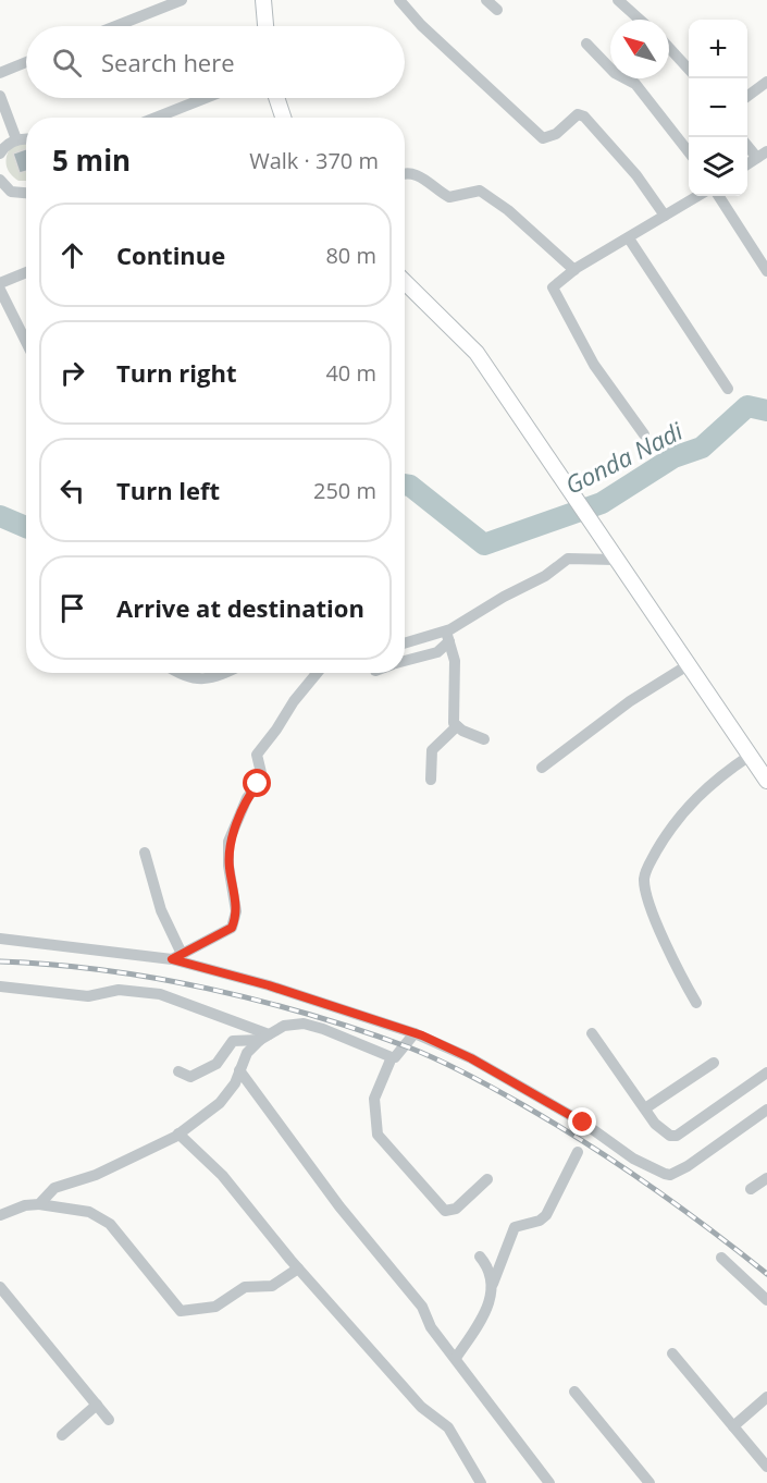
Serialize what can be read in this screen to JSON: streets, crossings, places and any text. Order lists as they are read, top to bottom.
{
  "water": ["Gonda Nadi"],
  "north": "top left",
  "page": {
    "map_buttons": ["+", "−"],
    "search": "Search here",
    "heading": ["5 min", "Walk · 370 m"],
    "list": [
      ["Continue", "80 m"],
      ["Turn right", "40 m"],
      ["Turn left", "250 m"],
      "Arrive at destination"
    ]
  }
}
